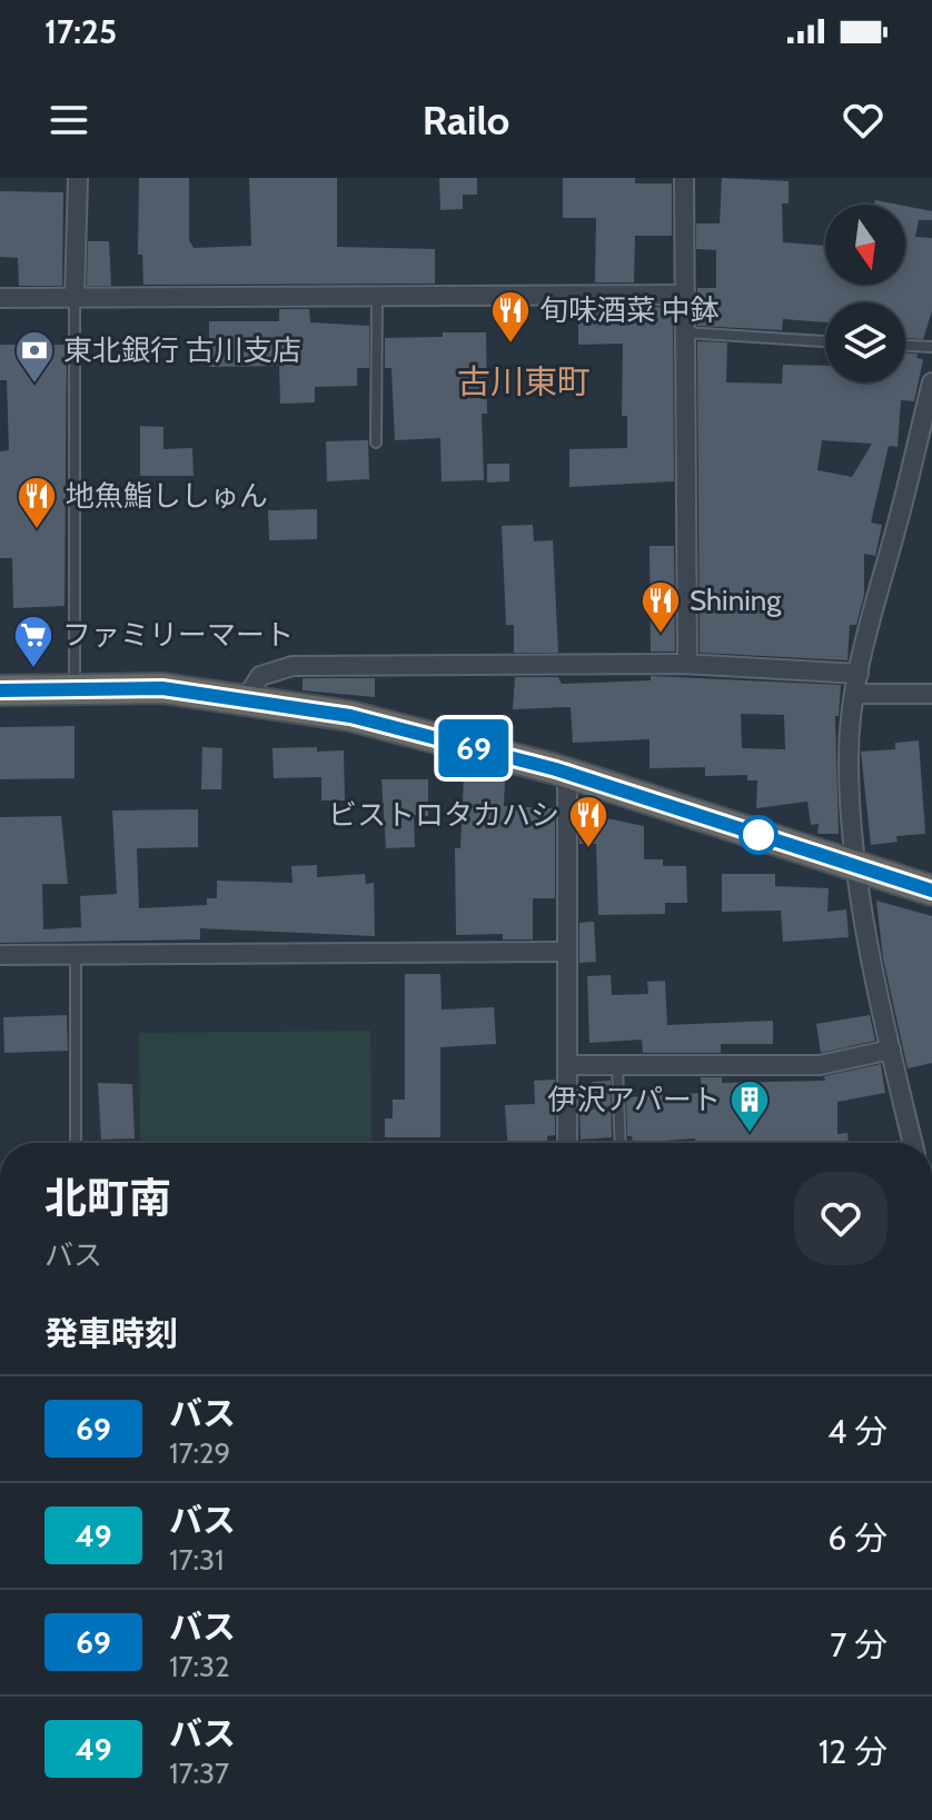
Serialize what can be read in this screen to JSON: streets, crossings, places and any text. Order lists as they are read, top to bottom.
{
  "districts": ["古川東町"],
  "places": {
    "restaurant": [
      "旬味酒菜 中鉢",
      "地魚鮨ししゅん",
      "Shining",
      "ビストロタカハシ"
    ],
    "bank": ["東北銀行 古川支店"],
    "supermarket": ["ファミリーマート"],
    "building": ["伊沢アパート"]
  },
  "lines": ["bus line 69"],
  "north": "bottom",
  "page": {
    "status": "17:25",
    "header": "Railo",
    "on_map": "69",
    "heading": [
      ["北町南", "バス"],
      "発車時刻"
    ],
    "list": [
      {
        "mark": "69",
        "name": "バス",
        "note": "17:29",
        "value": "4 分"
      },
      {
        "mark": "49",
        "name": "バス",
        "note": "17:31",
        "value": "6 分"
      },
      {
        "mark": "69",
        "name": "バス",
        "note": "17:32",
        "value": "7 分"
      },
      {
        "mark": "49",
        "name": "バス",
        "note": "17:37",
        "value": "12 分"
      }
    ]
  }
}
